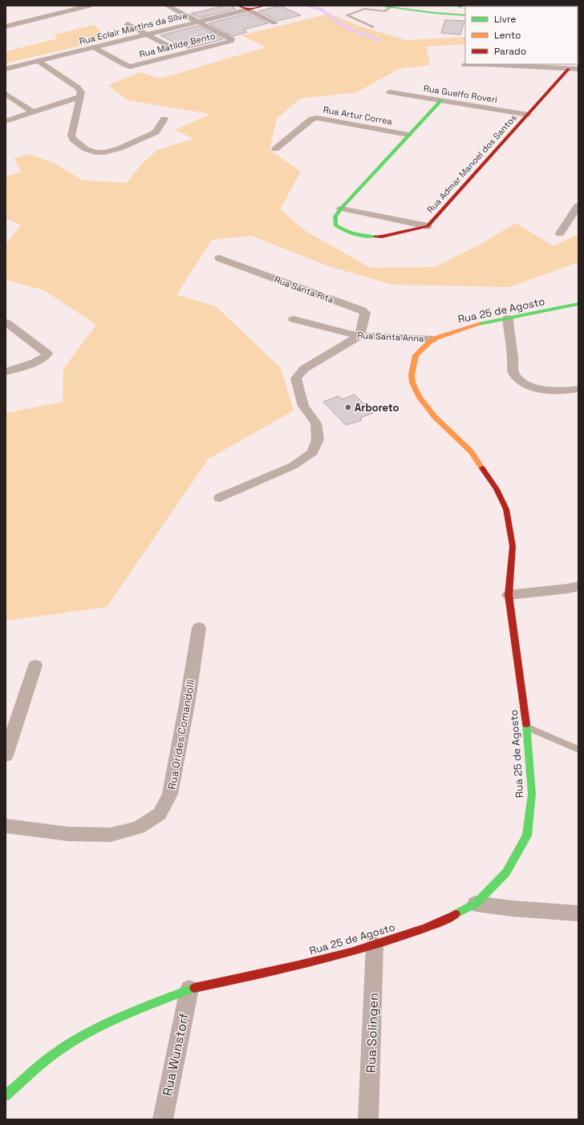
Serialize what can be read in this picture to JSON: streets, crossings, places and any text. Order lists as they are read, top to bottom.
{
  "streets": {
    "street": [
      "Rua Eclair Martins da Silva",
      "Rua Matilde Bento",
      "Rua Guelfo Roveri",
      "Rua Artur Correa",
      "Rua Admar Manoel dos Santos",
      "Rua Santa Rita",
      "Rua 25 de Agosto",
      "Rua Santa Anna",
      "Rua Orides Comandolli",
      "Rua Solingen",
      "Rua Wunstorf"
    ]
  },
  "crossings": [
    ["Rua Eclair Martins da Silva", "Rua Matilde Bento"],
    ["Rua Guelfo Roveri", "Rua Admar Manoel dos Santos"],
    ["Rua Artur Correa", "Rua Admar Manoel dos Santos"],
    ["Rua Santa Rita", "Rua Santa Anna"],
    ["Rua 25 de Agosto", "Rua Santa Anna"],
    ["Rua 25 de Agosto", "Rua Solingen"],
    ["Rua 25 de Agosto", "Rua Wunstorf"]
  ],
  "places": ["Arboreto"],
  "legend": ["Livre", "Lento", "Parado"]
}
